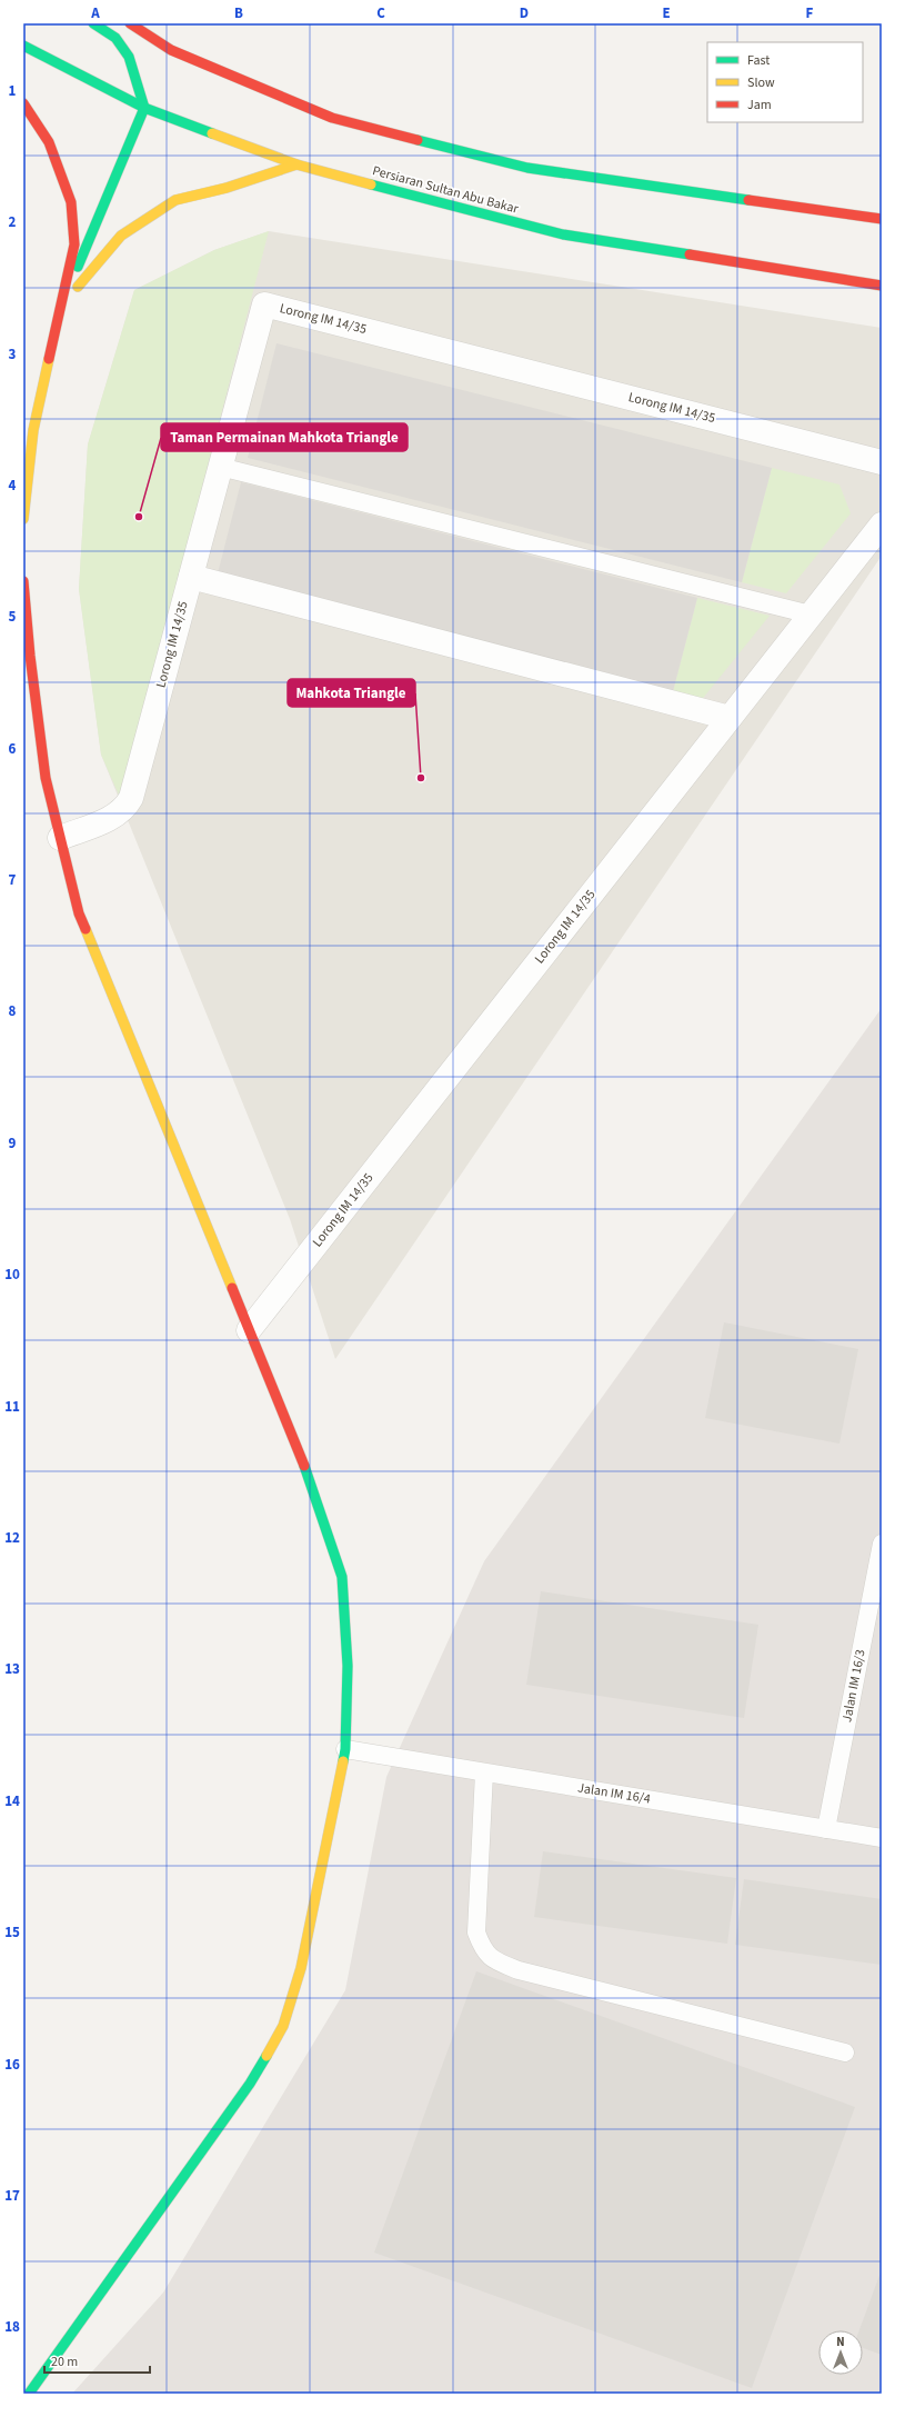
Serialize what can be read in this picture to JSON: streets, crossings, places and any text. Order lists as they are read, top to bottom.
{
  "streets": {
    "street": ["Persiaran Sultan Abu Bakar", "Lorong IM 14/35"],
    "lane": ["Jalan IM 16/3", "Jalan IM 16/4"]
  },
  "crossings": [
    ["Jalan IM 16/3", "Jalan IM 16/4"]
  ],
  "places": ["Taman Permainan Mahkota Triangle", "Mahkota Triangle"],
  "legend": ["Fast", "Slow", "Jam"],
  "scale_bar": "20 m",
  "north": "top",
  "grid": {
    "columns": [
      "A",
      "B",
      "C",
      "D",
      "E",
      "F"
    ],
    "rows": [
      "1",
      "2",
      "3",
      "4",
      "5",
      "6",
      "7",
      "8",
      "9",
      "10",
      "11",
      "12",
      "13",
      "14",
      "15",
      "16",
      "17",
      "18"
    ]
  }
}
